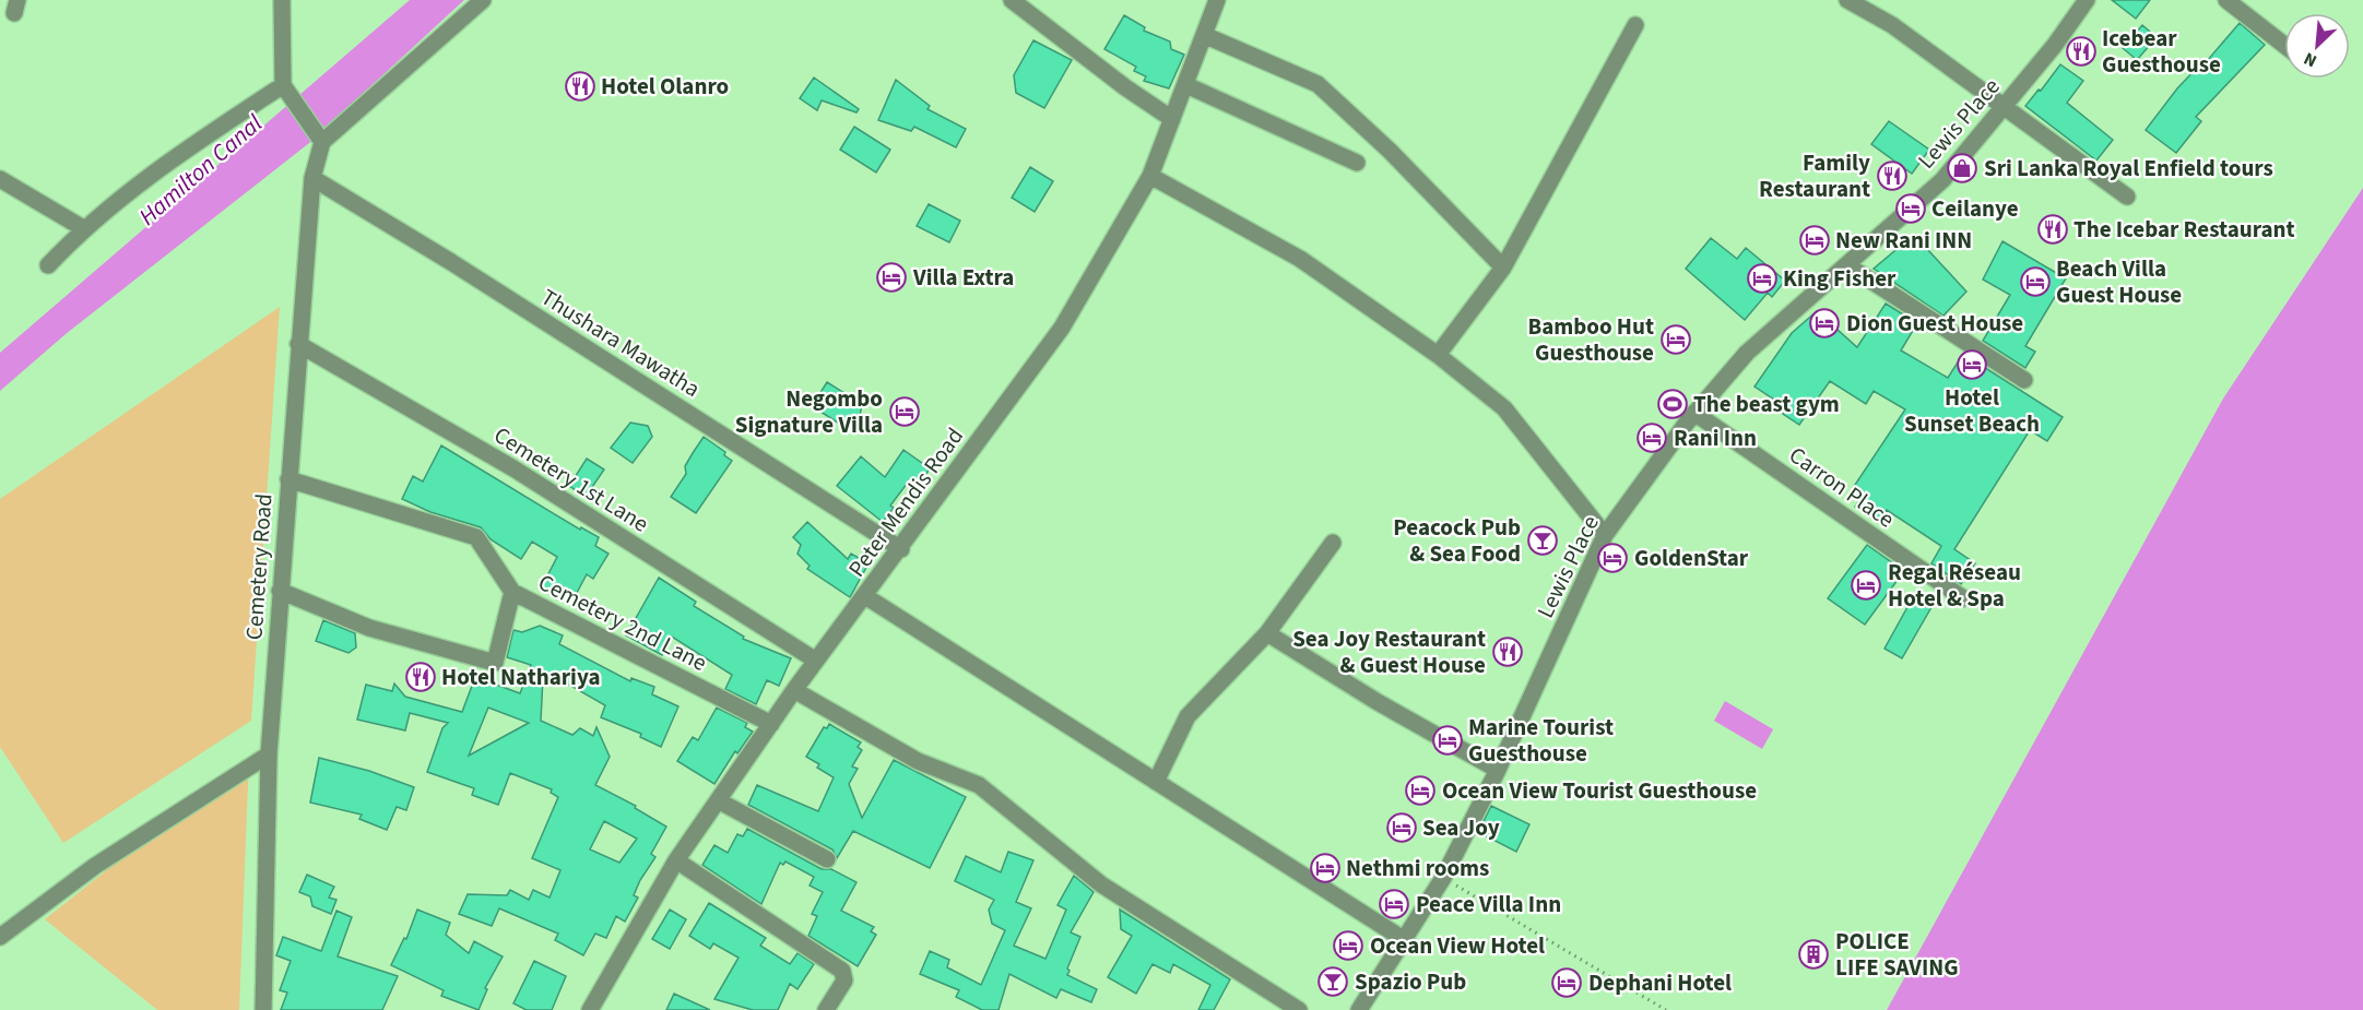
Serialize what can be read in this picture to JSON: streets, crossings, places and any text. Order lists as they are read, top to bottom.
{
  "streets": {
    "street": [
      "Lewis Place",
      "Thushara Mawatha",
      "Cemetery 1st Lane",
      "Carron Place",
      "Peter Mendis Road",
      "Cemetery Road",
      "Cemetery 2nd Lane"
    ]
  },
  "crossings": [
    ["Lewis Place", "Carron Place"],
    ["Thushara Mawatha", "Peter Mendis Road"],
    ["Thushara Mawatha", "Cemetery Road"],
    ["Cemetery 1st Lane", "Peter Mendis Road"],
    ["Cemetery 1st Lane", "Cemetery Road"],
    ["Peter Mendis Road", "Cemetery 2nd Lane"],
    ["Cemetery Road", "Cemetery 2nd Lane"]
  ],
  "water": ["Hamilton Canal"],
  "places": {
    "restaurant": [
      "Icebear Guesthouse",
      "Hotel Olanro",
      "Family Restaurant",
      "The Icebar Restaurant",
      "Sea Joy Restaurant & Guest House",
      "Hotel Nathariya"
    ],
    "shop": ["Sri Lanka Royal Enfield tours"],
    "hotel": [
      "Ceilanye",
      "New Rani INN",
      "Villa Extra",
      "King Fisher",
      "Beach Villa Guest House",
      "Dion Guest House",
      "Bamboo Hut Guesthouse",
      "Hotel Sunset Beach",
      "Negombo Signature Villa",
      "Rani Inn",
      "GoldenStar",
      "Regal Réseau Hotel & Spa",
      "Marine Tourist Guesthouse",
      "Ocean View Tourist Guesthouse",
      "Sea Joy",
      "Nethmi rooms",
      "Peace Villa Inn",
      "Ocean View Hotel",
      "Dephani Hotel"
    ],
    "sports": ["The beast gym"],
    "bar": ["Peacock Pub & Sea Food", "Spazio Pub"],
    "building": ["POLICE LIFE SAVING"]
  },
  "north": "bottom left"
}
